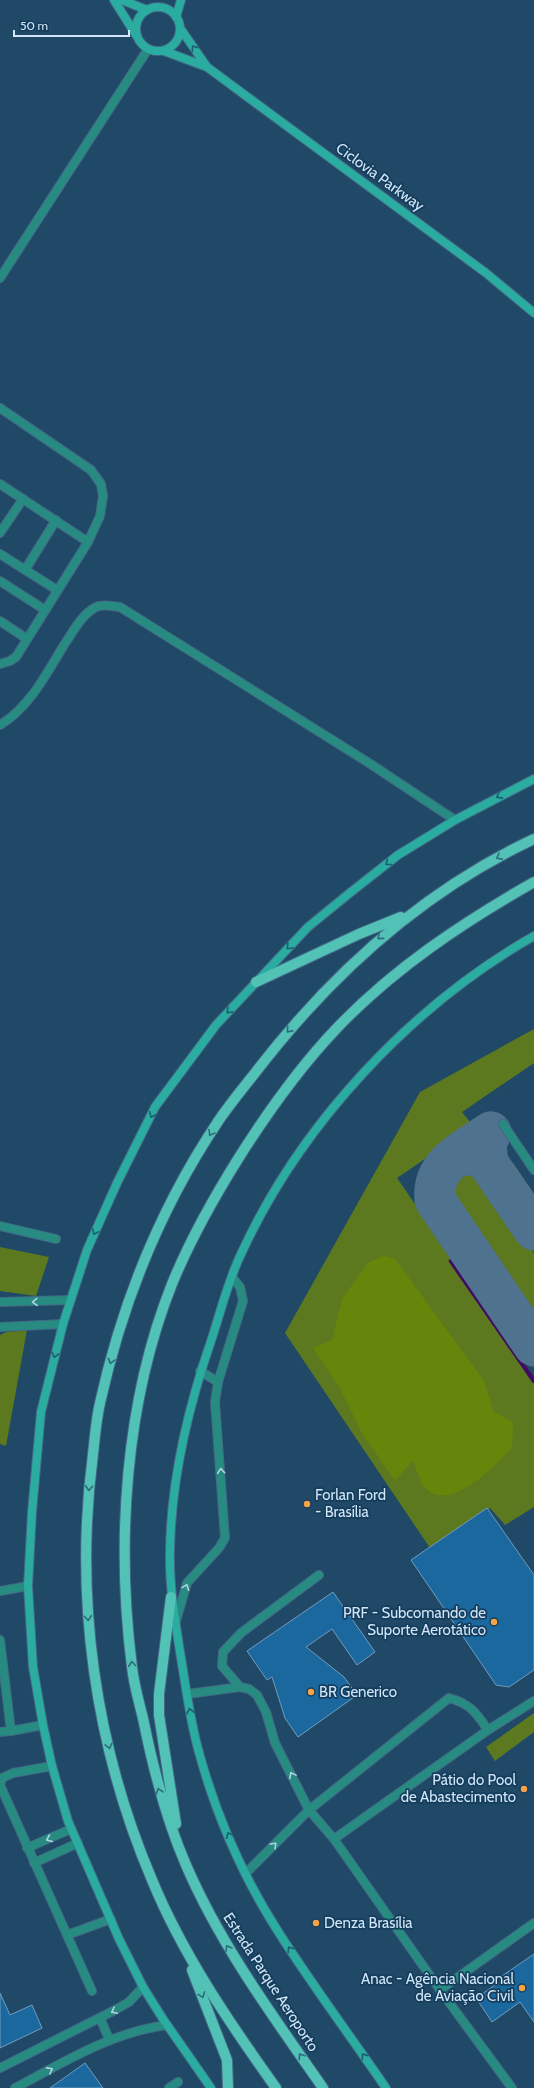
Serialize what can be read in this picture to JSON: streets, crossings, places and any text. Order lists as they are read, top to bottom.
{
  "streets": {
    "main road": ["Estrada Parque Aeroporto"],
    "street": ["Ciclovia Parkway"]
  },
  "places": [
    "Forlan Ford - Brasília",
    "PRF - Subcomando de Suporte Aerotático",
    "BR Generico",
    "Pátio do Pool de Abastecimento",
    "Denza Brasília",
    "Anac - Agência Nacional de Aviação Civil"
  ],
  "scale_bar": "50 m"
}
